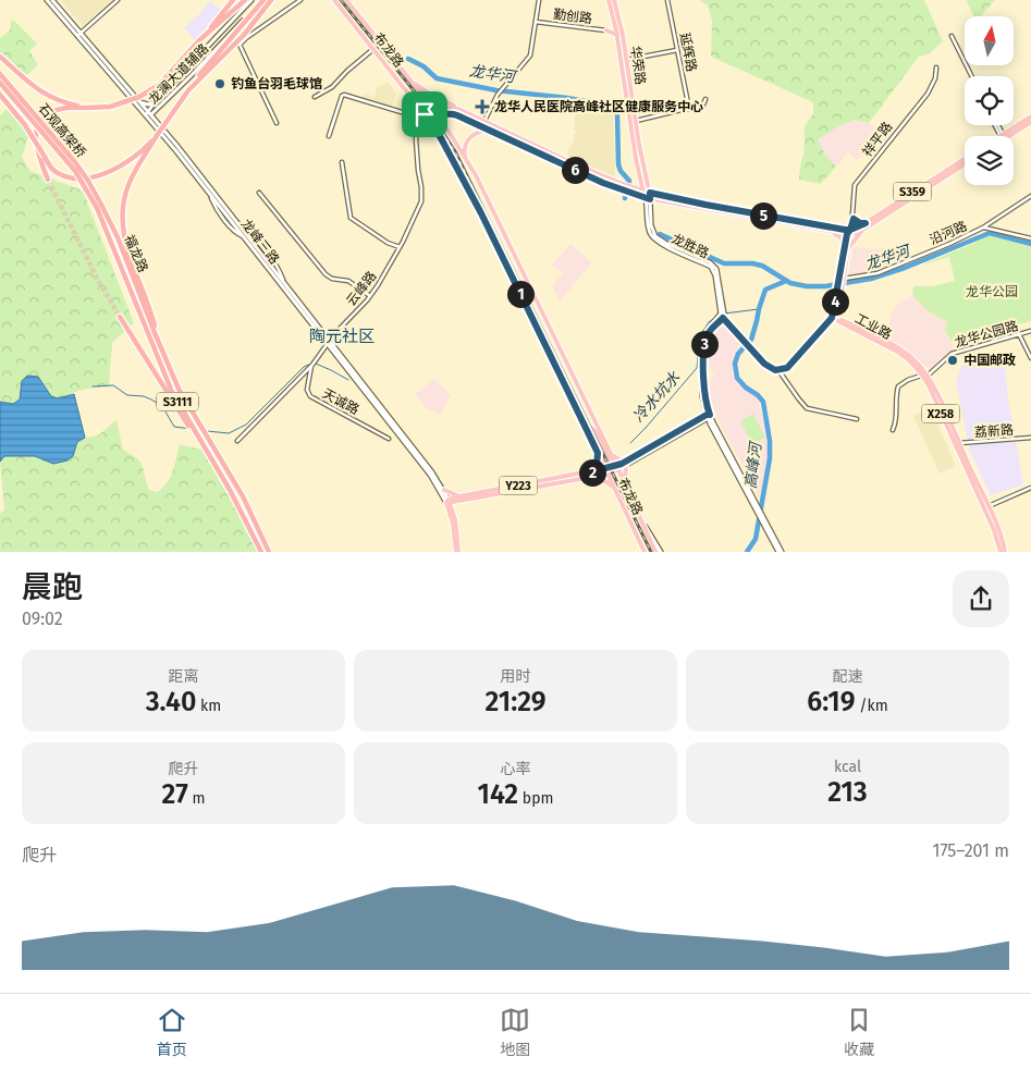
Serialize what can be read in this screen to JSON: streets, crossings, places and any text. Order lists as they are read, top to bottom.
{
  "streets": {
    "highway": ["石观高架桥", "福龙路", "S3111"],
    "main road": [
      "布龙路",
      "华荣路",
      "龙澜大道辅路",
      "S359",
      "龙峰三路",
      "龙胜路",
      "工业路",
      "X258",
      "Y223"
    ],
    "street": [
      "勤创路",
      "延辉路",
      "祥平路",
      "沿河路",
      "云峰路",
      "龙华公园路",
      "天诚路",
      "荔新路"
    ]
  },
  "crossings": [
    ["布龙路", "S359"],
    ["布龙路", "云峰路"],
    ["布龙路", "Y223"],
    ["华荣路", "S359"],
    ["华荣路", "龙胜路"],
    ["龙澜大道辅路", "龙峰三路"],
    ["石观高架桥", "福龙路"],
    ["祥平路", "S359"],
    ["祥平路", "工业路"],
    ["S359", "龙胜路"],
    ["S359", "云峰路"],
    ["S359", "工业路"],
    ["沿河路", "工业路"],
    ["龙峰三路", "云峰路"],
    ["龙峰三路", "Y223"],
    ["福龙路", "S3111"],
    ["云峰路", "天诚路"],
    ["工业路", "龙华公园路"],
    ["工业路", "荔新路"]
  ],
  "districts": ["陶元社区"],
  "water": ["龙华河", "冷水坑水", "高峰河"],
  "parks": ["龙华公园"],
  "places": {
    "other": ["钓鱼台羽毛球馆", "中国邮政"],
    "health": ["龙华人民医院高峰社区健康服务中心"]
  },
  "north": "top",
  "page": {
    "pins": [
      "6",
      "5",
      "1",
      "4",
      "3",
      "2"
    ],
    "heading": ["晨跑", "09:02"],
    "stats": [
      ["距离", "3.40 km"],
      ["用时", "21:29"],
      ["配速", "6:19 /km"],
      ["爬升", "27 m"],
      ["心率", "142 bpm"],
      ["kcal", "213"]
    ],
    "chart": ["爬升", "175–201 m"],
    "tabs": ["首页", "地图", "收藏"]
  }
}
